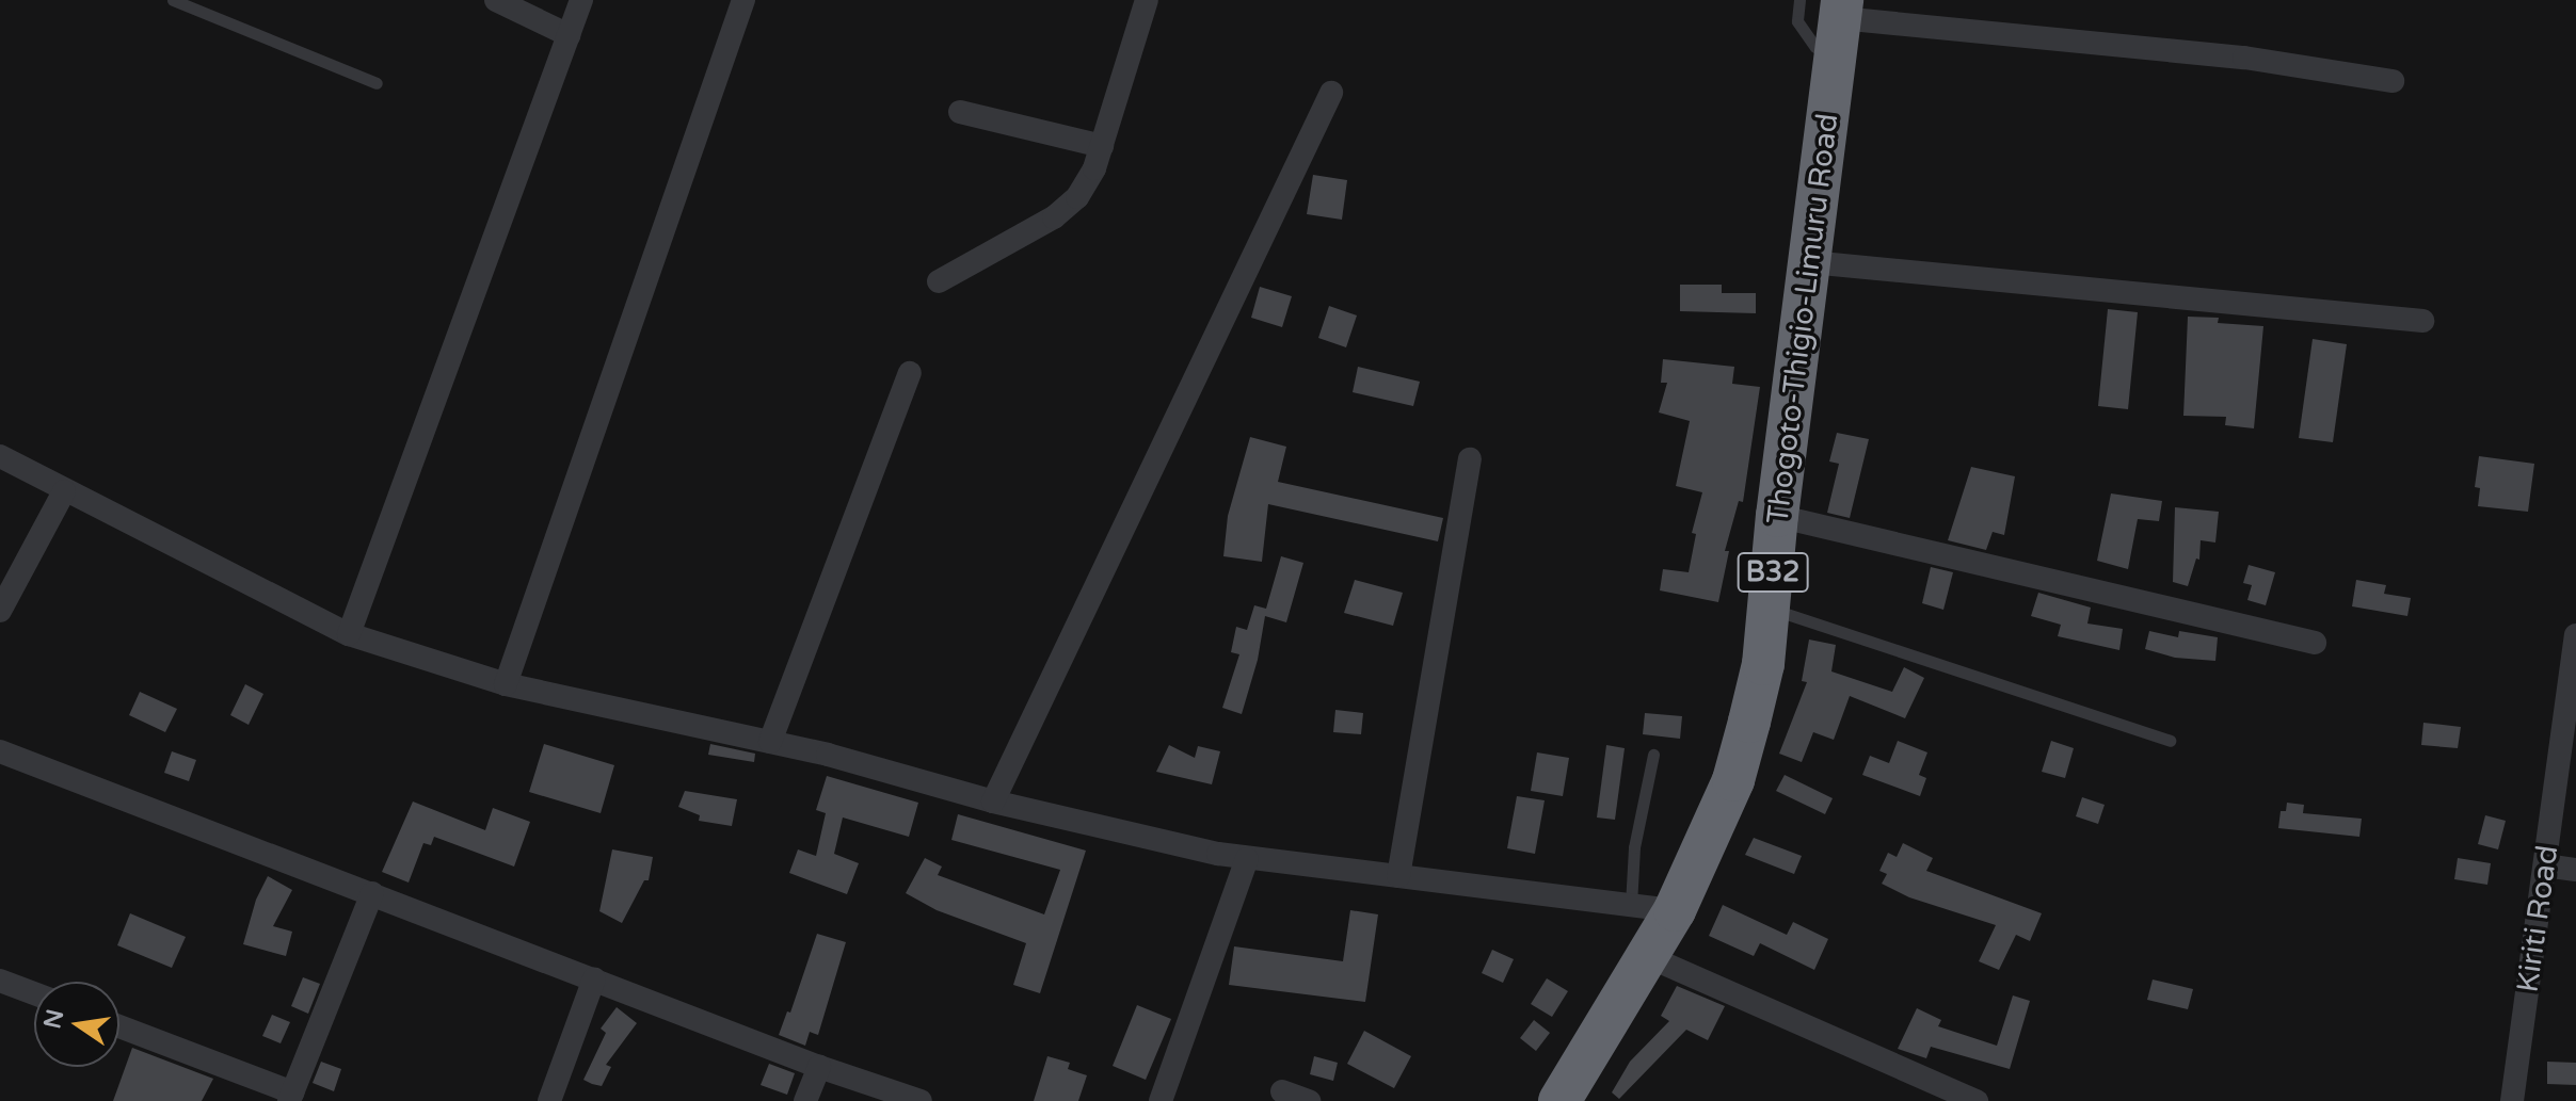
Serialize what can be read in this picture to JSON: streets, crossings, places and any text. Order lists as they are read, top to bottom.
{
  "streets": {
    "highway": ["Thogoto-Thigio-Limuru Road", "B32"],
    "street": ["Kiriti Road"]
  },
  "north": "left"
}
